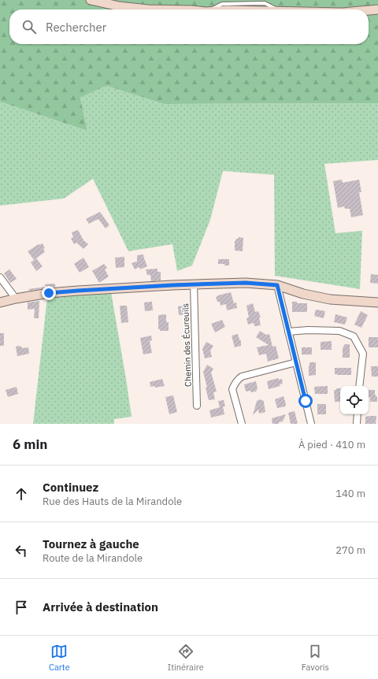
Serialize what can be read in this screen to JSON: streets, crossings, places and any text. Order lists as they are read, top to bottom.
{
  "streets": {
    "street": ["Chemin des Écureuils"]
  },
  "page": {
    "search": "Rechercher",
    "heading": ["6 min", "À pied · 410 m"],
    "list": [
      ["Continuez", "Rue des Hauts de la Mirandole", "140 m"],
      ["Tournez à gauche", "Route de la Mirandole", "270 m"],
      "Arrivée à destination"
    ],
    "nav": ["Carte", "Itinéraire", "Favoris"]
  }
}
